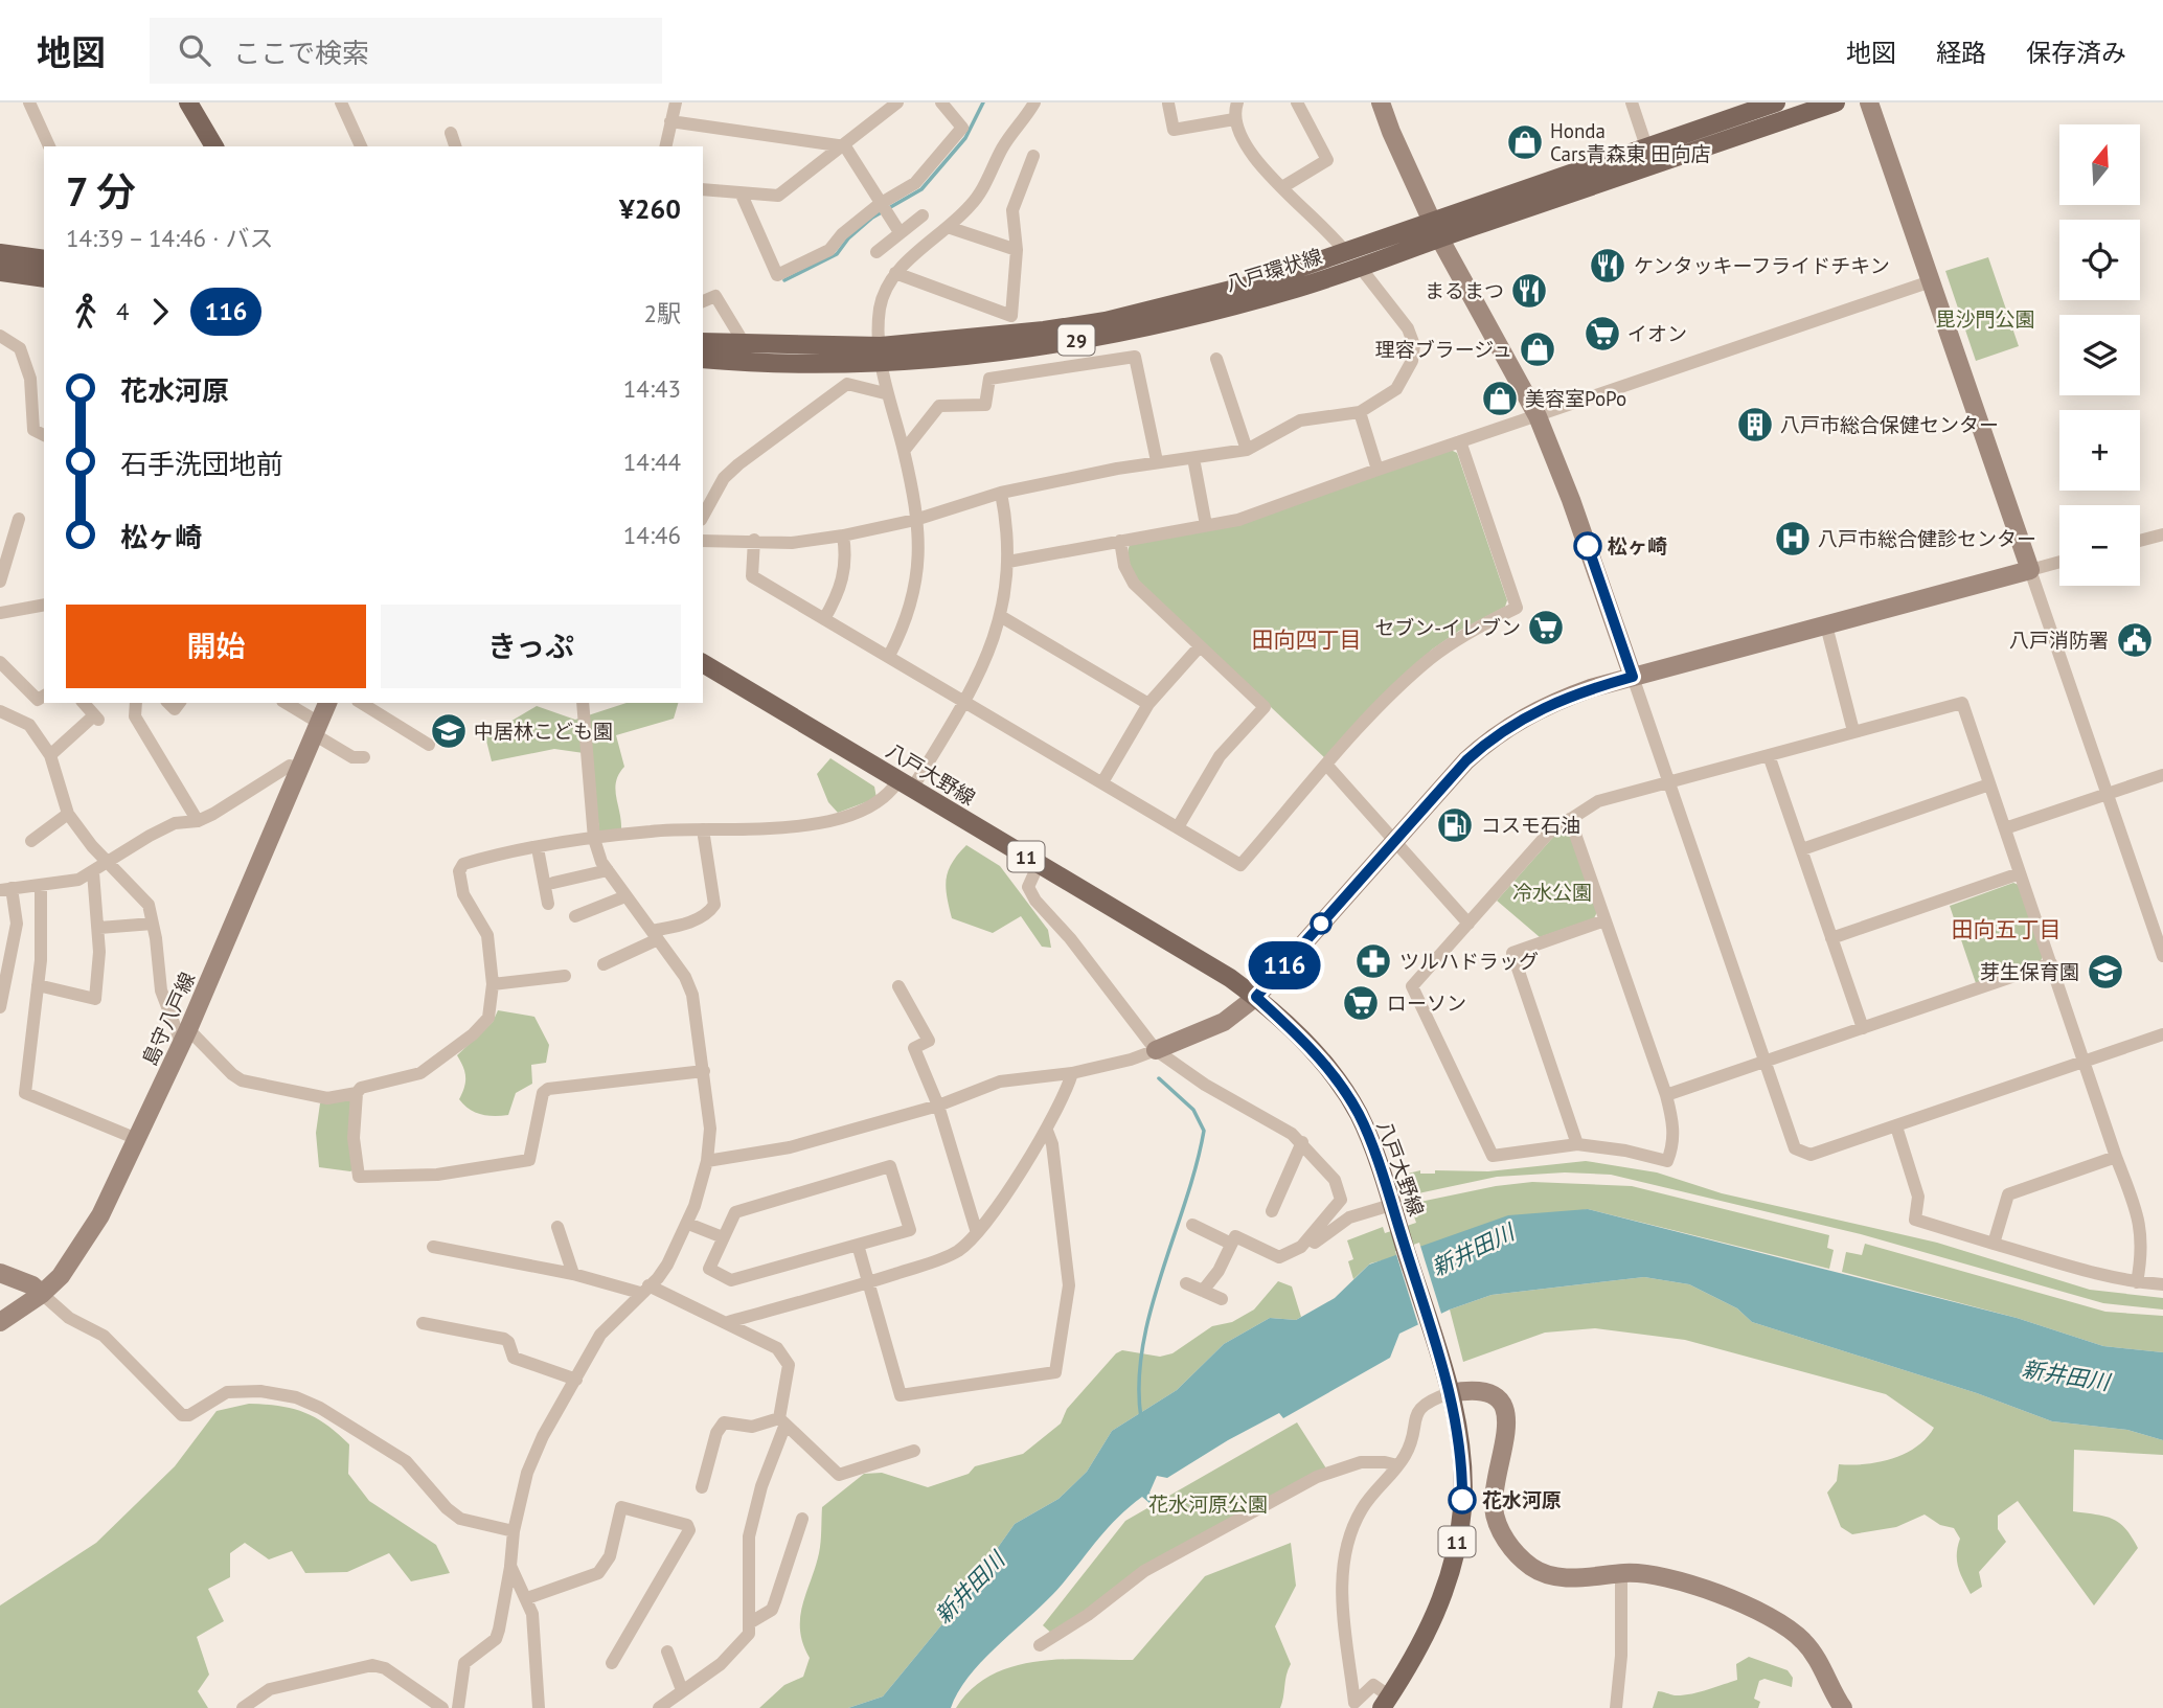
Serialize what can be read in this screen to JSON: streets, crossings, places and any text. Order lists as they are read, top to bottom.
{
  "streets": {
    "main road": [
      "八戸環状線",
      "29",
      "八戸大野線",
      "11"
    ],
    "street": ["島守八戸線"]
  },
  "districts": ["田向四丁目", "田向五丁目"],
  "water": ["新井田川"],
  "parks": ["毘沙門公園", "冷水公園", "花水河原公園"],
  "places": {
    "shop": ["Honda Cars青森東 田向店", "理容ブラージュ", "美容室PoPo"],
    "restaurant": ["ケンタッキーフライドチキン", "まるまつ"],
    "supermarket": ["イオン", "セブン-イレブン", "ローソン"],
    "building": ["八戸市総合保健センター"],
    "hospital": ["八戸市総合健診センター"],
    "other": ["松ヶ崎", "花水河原"],
    "public building": ["八戸消防署"],
    "school or university": ["中居林こども園", "芽生保育園"],
    "fuel station": ["コスモ石油"],
    "pharmacy": ["ツルハドラッグ"]
  },
  "lines": ["bus line 116"],
  "north": "top",
  "page": {
    "header": "地図",
    "search": "ここで検索",
    "nav": ["地図", "経路", "保存済み"],
    "on_map": "116",
    "map_buttons": ["+", "−"],
    "heading": ["7 分", "14:39 – 14:46 · バス", "¥260"],
    "legs": ["4", "116", "2駅"],
    "list": [
      {
        "name": "花水河原",
        "value": "14:43"
      },
      {
        "name": "石手洗団地前",
        "value": "14:44"
      },
      {
        "name": "松ヶ崎",
        "value": "14:46"
      }
    ],
    "buttons": ["開始", "きっぷ"]
  }
}
